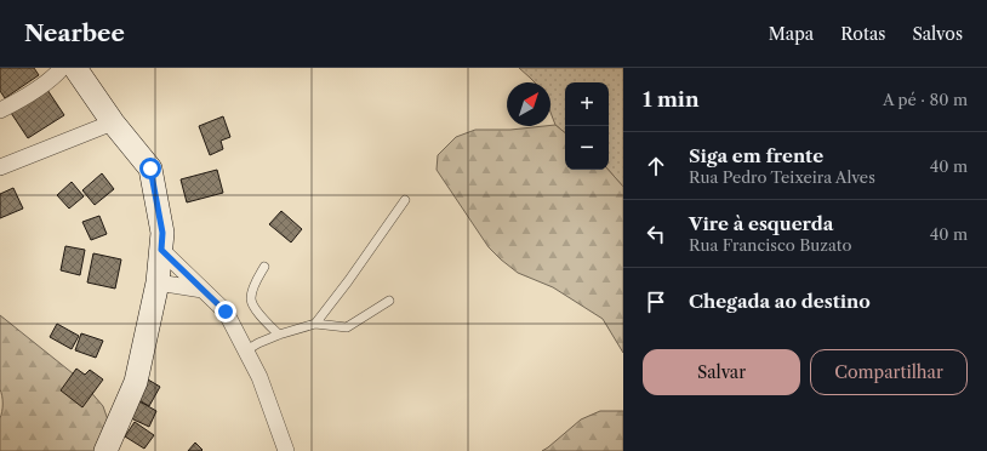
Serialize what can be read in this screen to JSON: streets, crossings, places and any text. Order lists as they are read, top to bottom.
{
  "north": "top right",
  "page": {
    "header": "Nearbee",
    "nav": ["Mapa", "Rotas", "Salvos"],
    "heading": ["1 min", "A pé · 80 m"],
    "map_buttons": ["+", "−"],
    "list": [
      ["Siga em frente", "Rua Pedro Teixeira Alves", "40 m"],
      ["Vire à esquerda", "Rua Francisco Buzato", "40 m"],
      "Chegada ao destino"
    ],
    "buttons": ["Salvar", "Compartilhar"]
  }
}
